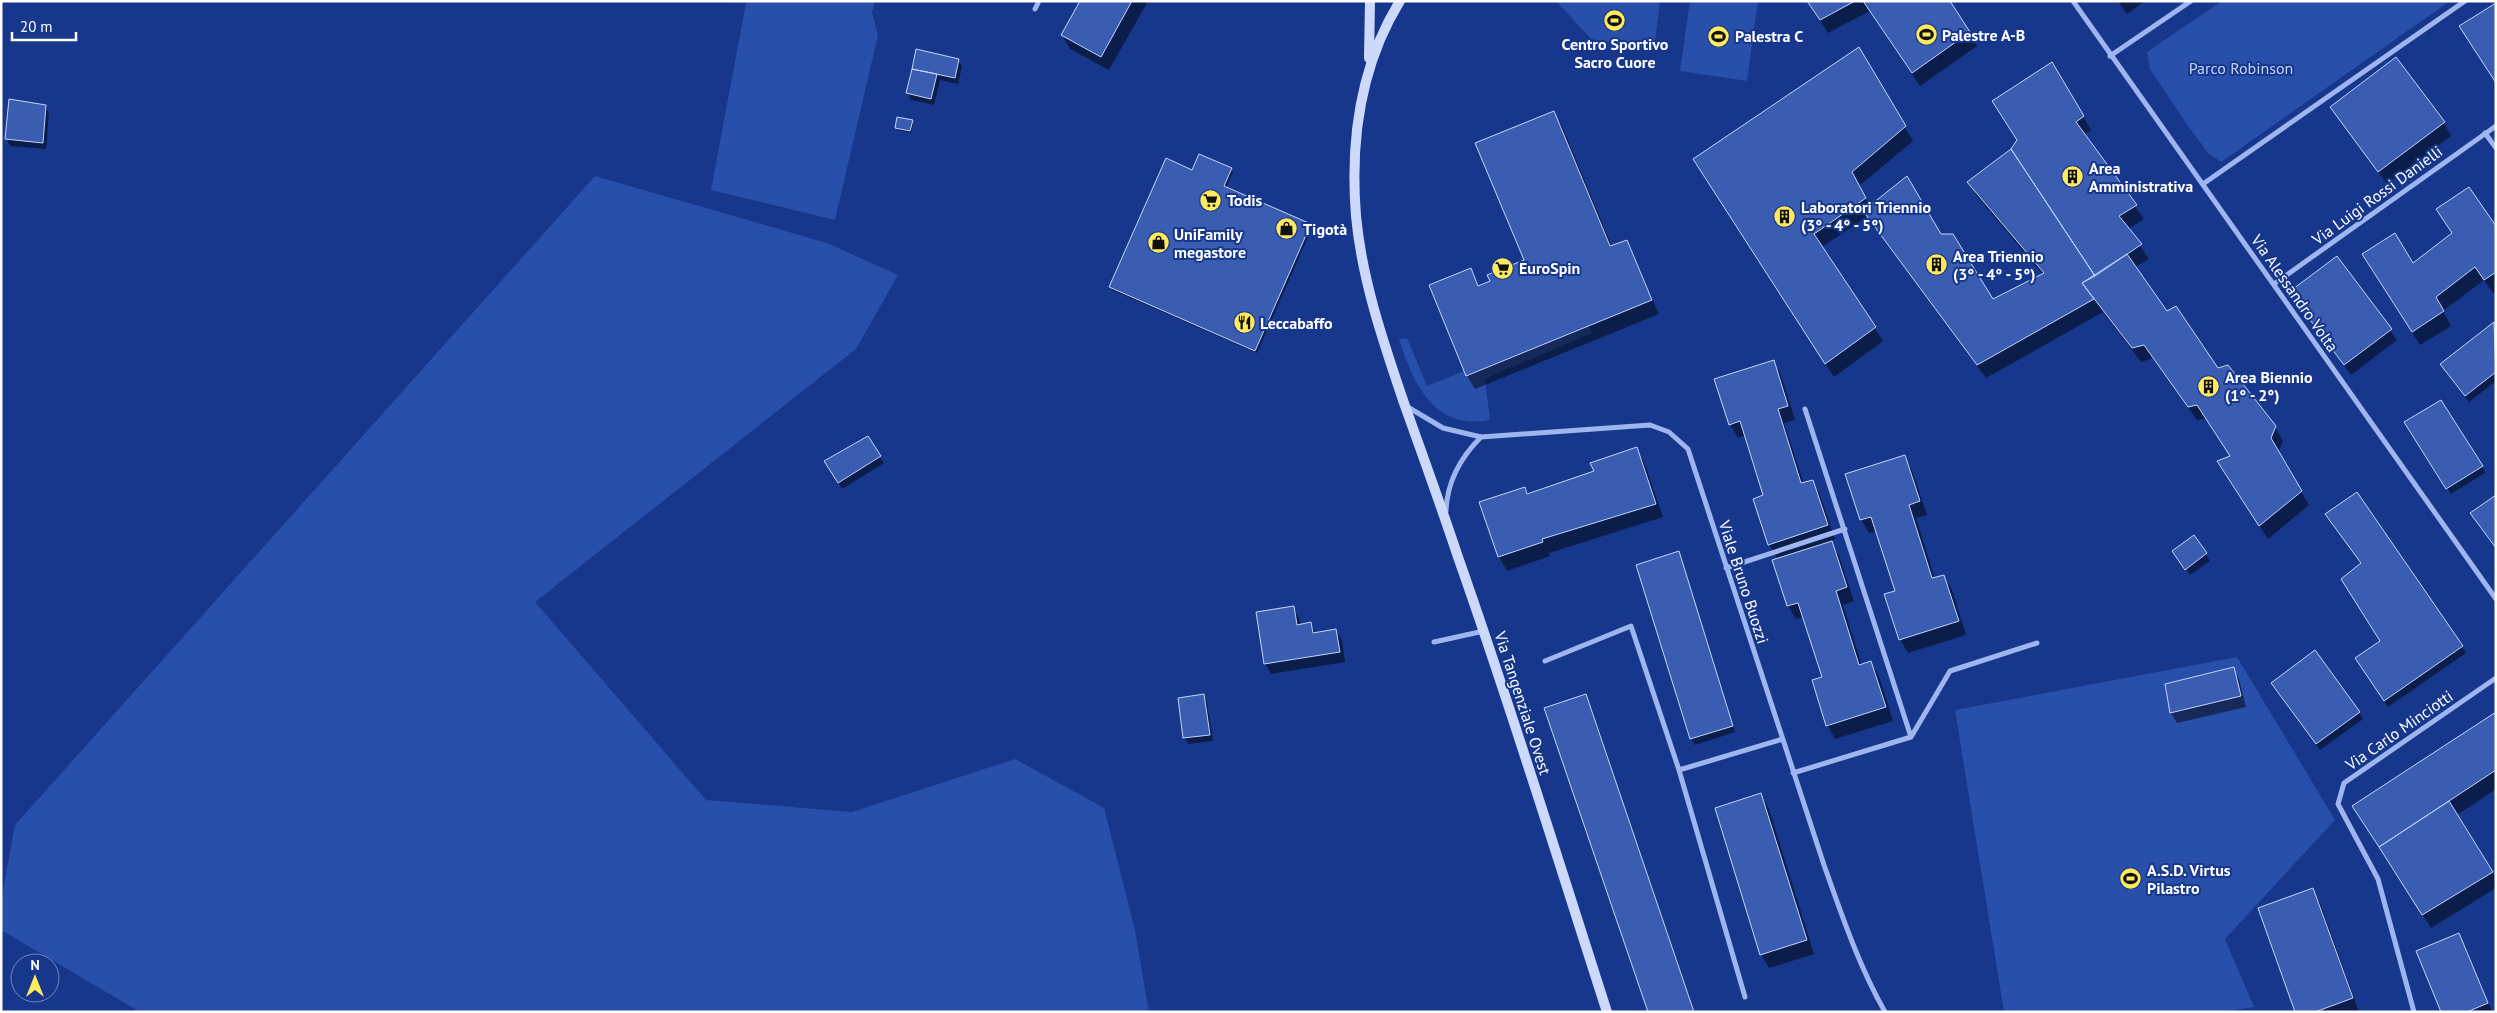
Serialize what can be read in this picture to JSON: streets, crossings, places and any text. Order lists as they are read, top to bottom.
{
  "streets": {
    "main road": ["Via Tangenziale Ovest"],
    "street": [
      "Via Luigi Rossi Danielli",
      "Via Alessandro Volta",
      "Viale Bruno Buozzi",
      "Via Carlo Minciotti"
    ]
  },
  "crossings": [
    ["Via Luigi Rossi Danielli", "Via Alessandro Volta"]
  ],
  "parks": ["Parco Robinson"],
  "places": {
    "sports": [
      "Centro Sportivo Sacro Cuore",
      "Palestre A-B",
      "Palestra C",
      "A.S.D. Virtus Pilastro"
    ],
    "building": [
      "Area Amministrativa",
      "Laboratori Triennio (3° - 4° - 5°)",
      "Area Triennio (3° - 4° - 5°)",
      "Area Biennio (1° - 2°)"
    ],
    "supermarket": ["Todis", "EuroSpin"],
    "shop": ["Tigotà", "UniFamily megastore"],
    "restaurant": ["Leccabaffo"]
  },
  "scale_bar": "20 m",
  "north": "top"
}
